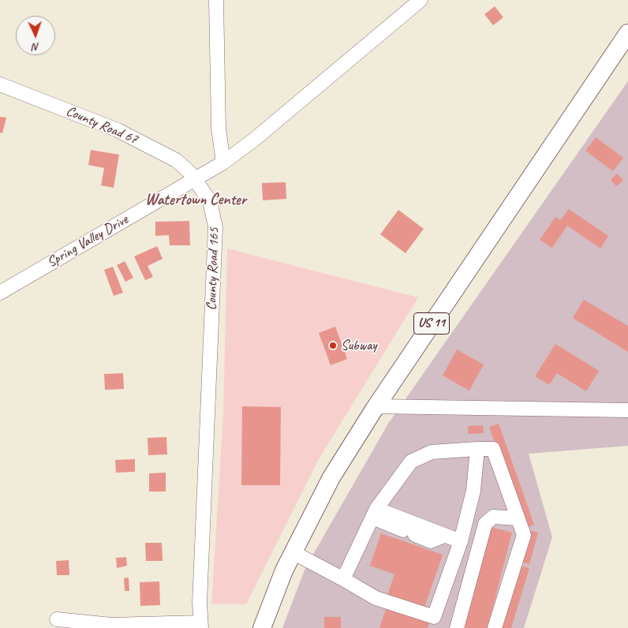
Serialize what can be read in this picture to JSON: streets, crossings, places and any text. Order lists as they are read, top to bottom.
{
  "streets": {
    "main road": ["US 11"],
    "street": ["County Road 67", "Spring Valley Drive", "County Road 165"]
  },
  "crossings": [
    ["County Road 67", "Spring Valley Drive"],
    ["County Road 67", "County Road 165"],
    ["Spring Valley Drive", "County Road 165"]
  ],
  "districts": ["Watertown Center"],
  "places": ["Subway"],
  "north": "bottom"
}
